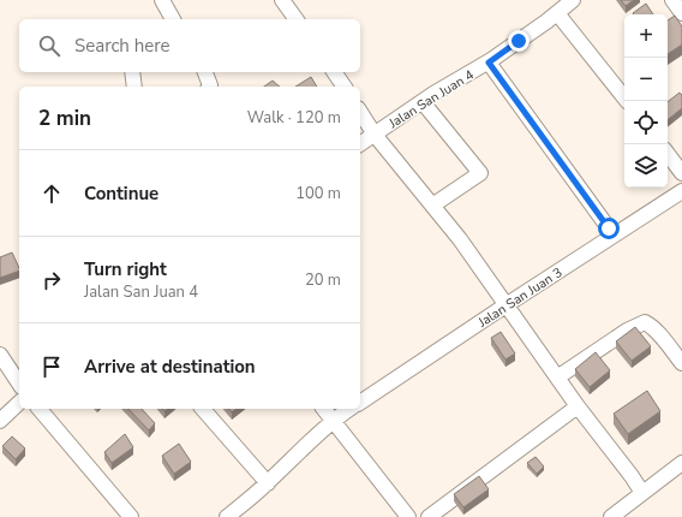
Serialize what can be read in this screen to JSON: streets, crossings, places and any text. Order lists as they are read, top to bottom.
{
  "streets": {
    "street": ["Jalan San Juan 4", "Jalan San Juan 3"]
  },
  "page": {
    "map_buttons": ["+", "−"],
    "search": "Search here",
    "heading": ["2 min", "Walk · 120 m"],
    "list": [
      ["Continue", "100 m"],
      ["Turn right", "Jalan San Juan 4", "20 m"],
      "Arrive at destination"
    ]
  }
}
